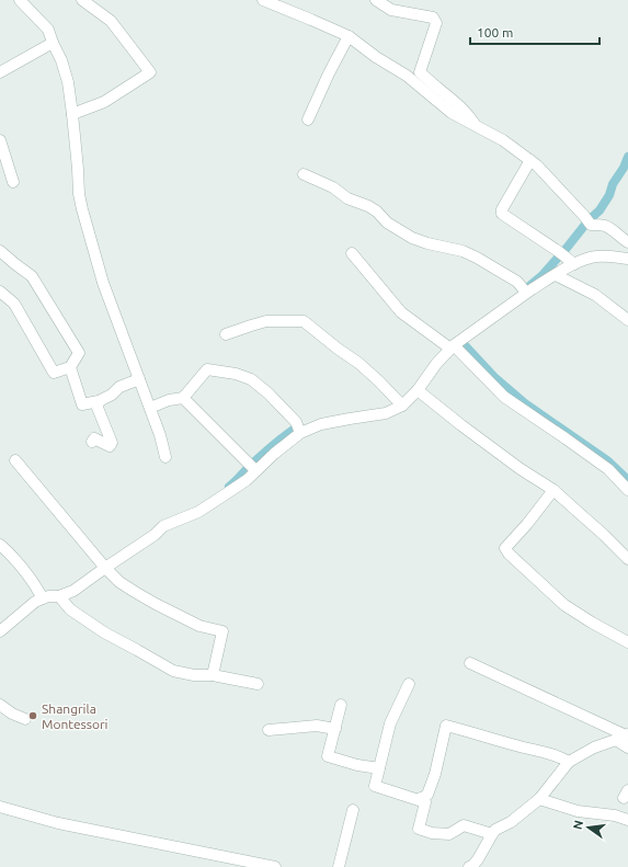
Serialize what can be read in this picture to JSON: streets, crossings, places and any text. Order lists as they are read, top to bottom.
{
  "places": ["Shangrila Montessori"],
  "scale_bar": "100 m",
  "north": "left"
}
